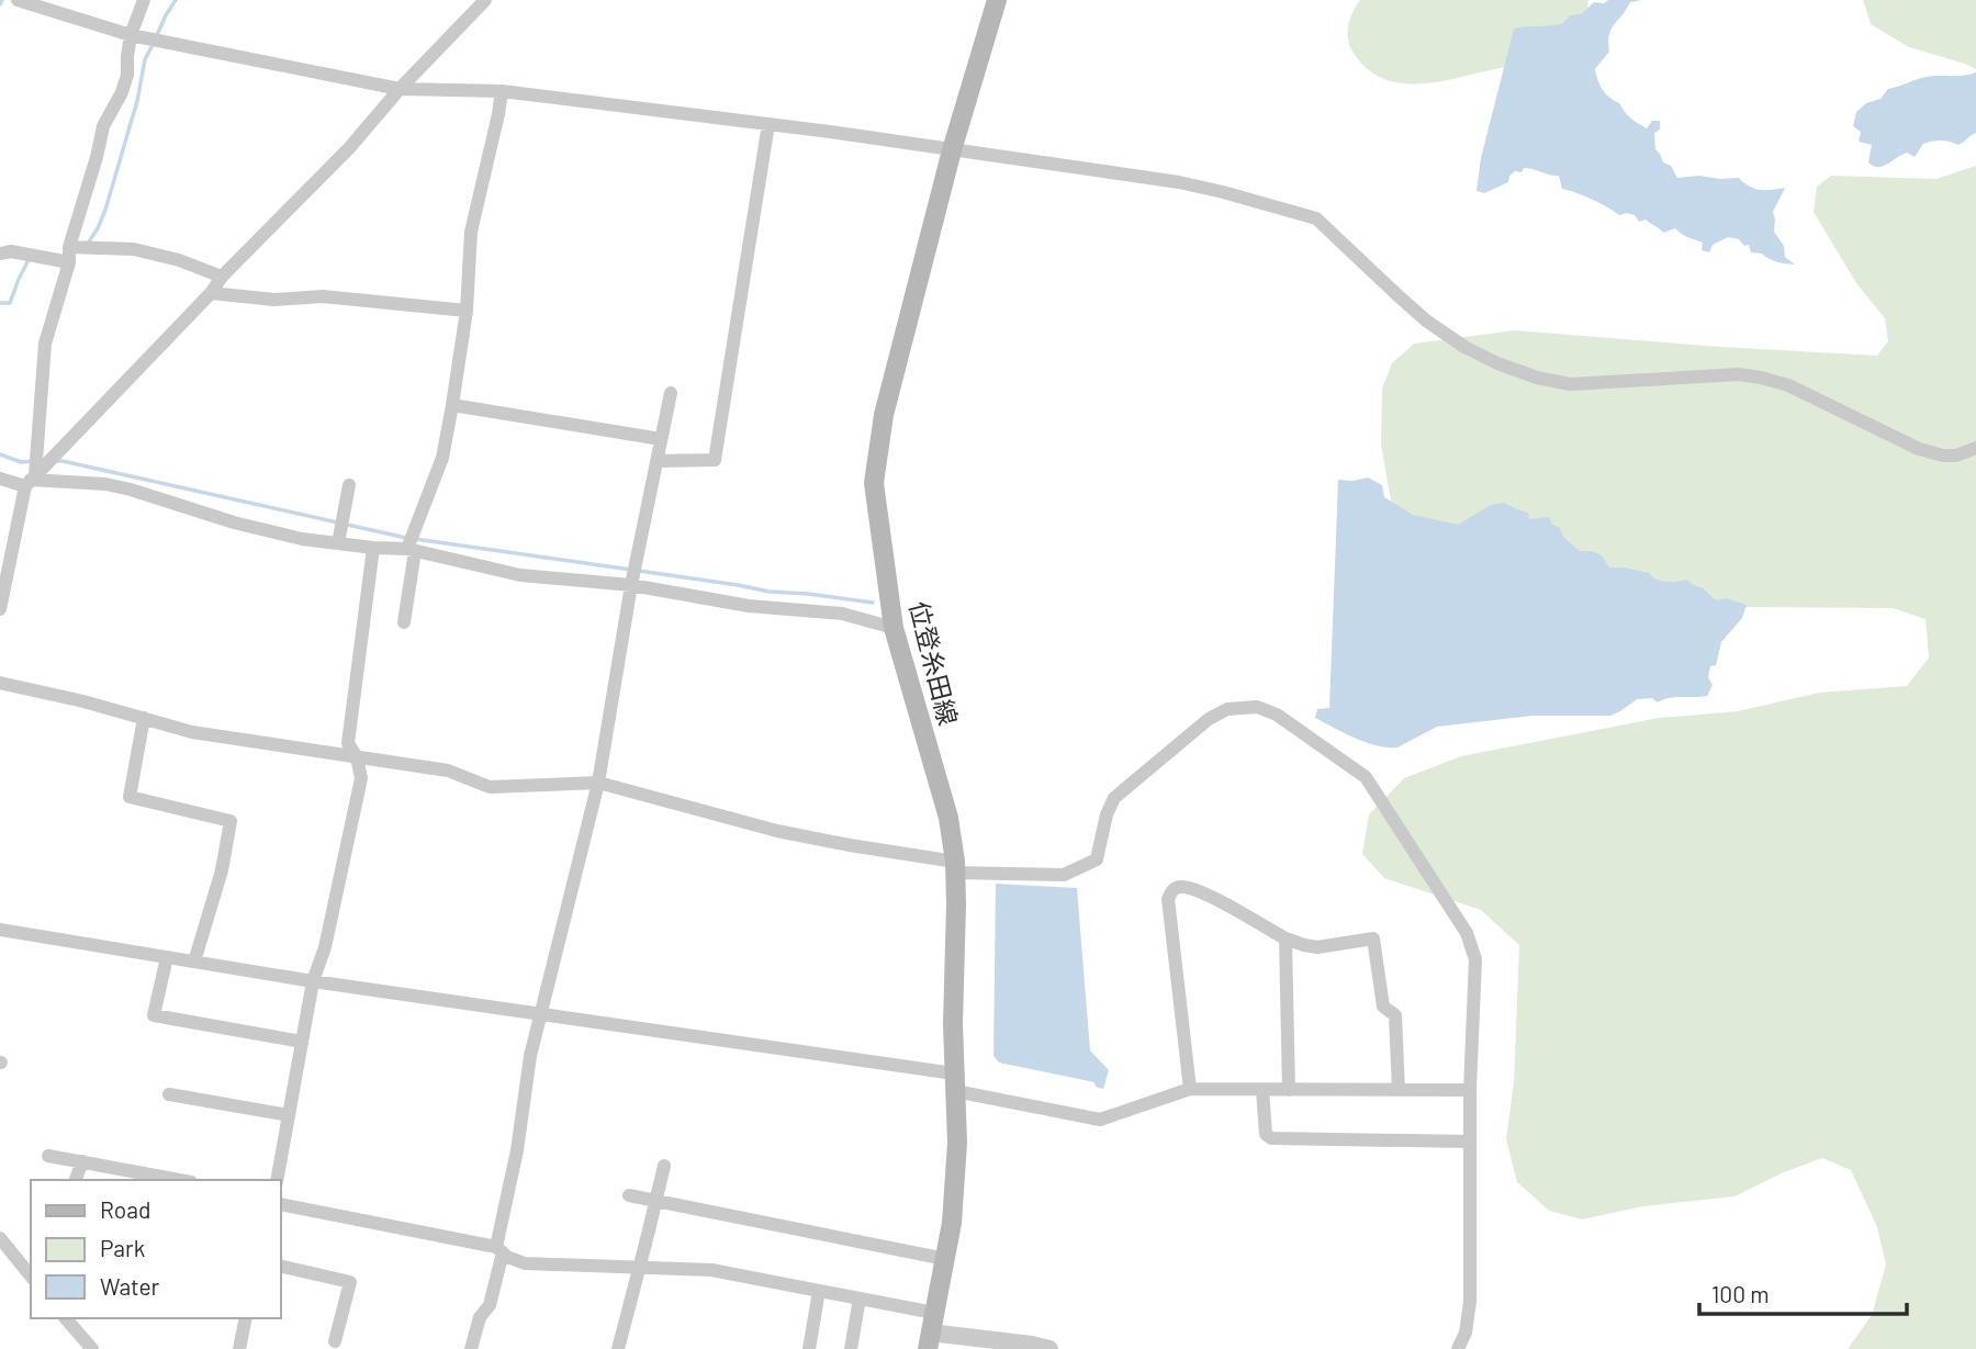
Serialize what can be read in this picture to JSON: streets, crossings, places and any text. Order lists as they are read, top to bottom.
{
  "streets": {
    "main road": ["位登糸田線"]
  },
  "legend": ["Road", "Park", "Water"],
  "scale_bar": "100 m"
}
